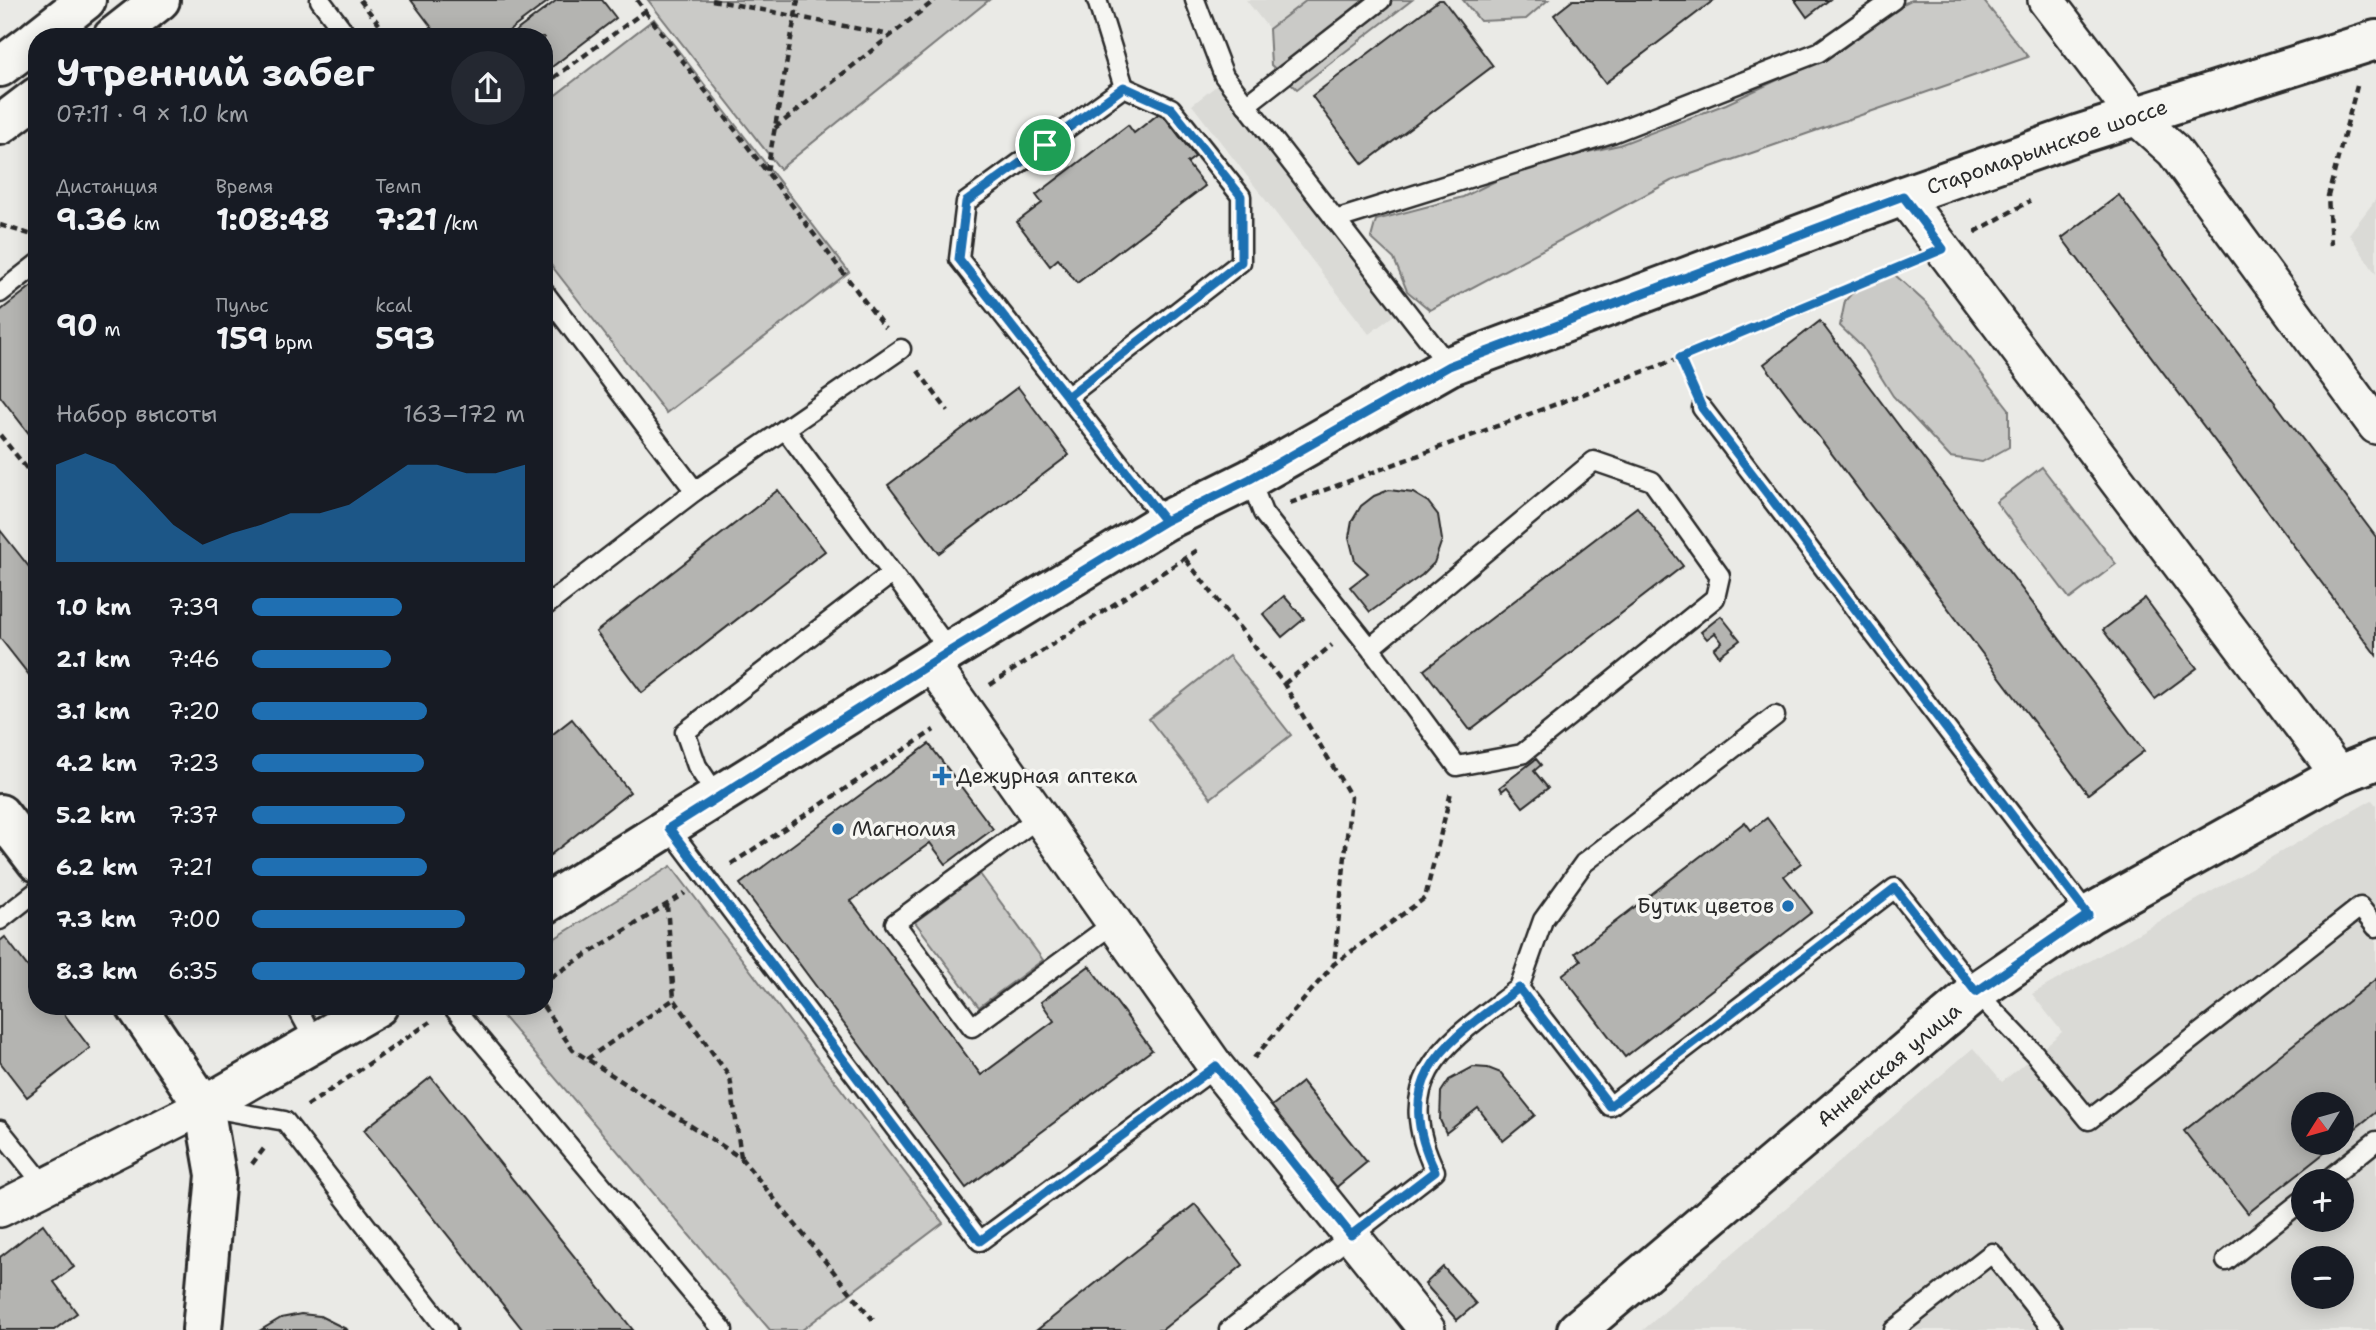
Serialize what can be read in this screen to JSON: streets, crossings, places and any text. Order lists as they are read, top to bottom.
{
  "streets": {
    "street": ["Старомарьинское шоссе", "Анненская улица"]
  },
  "places": {
    "health": ["Дежурная аптека"],
    "other": ["Магнолия", "Бутик цветов"]
  },
  "north": "bottom left",
  "page": {
    "heading": ["Утренний забег", "07:11 · 9 × 1.0 km"],
    "stats": [
      ["Дистанция", "9.36 km"],
      ["Время", "1:08:48"],
      ["Темп", "7:21 /km"],
      ["90 m"],
      ["Пульс", "159 bpm"],
      ["kcal", "593"]
    ],
    "chart": ["Набор высоты", "163–172 m"],
    "list": [
      {
        "name": "1.0 km",
        "note": "7:39"
      },
      {
        "name": "2.1 km",
        "note": "7:46"
      },
      {
        "name": "3.1 km",
        "note": "7:20"
      },
      {
        "name": "4.2 km",
        "note": "7:23"
      },
      {
        "name": "5.2 km",
        "note": "7:37"
      },
      {
        "name": "6.2 km",
        "note": "7:21"
      },
      {
        "name": "7.3 km",
        "note": "7:00"
      },
      {
        "name": "8.3 km",
        "note": "6:35"
      }
    ],
    "map_buttons": ["+", "−"]
  }
}
